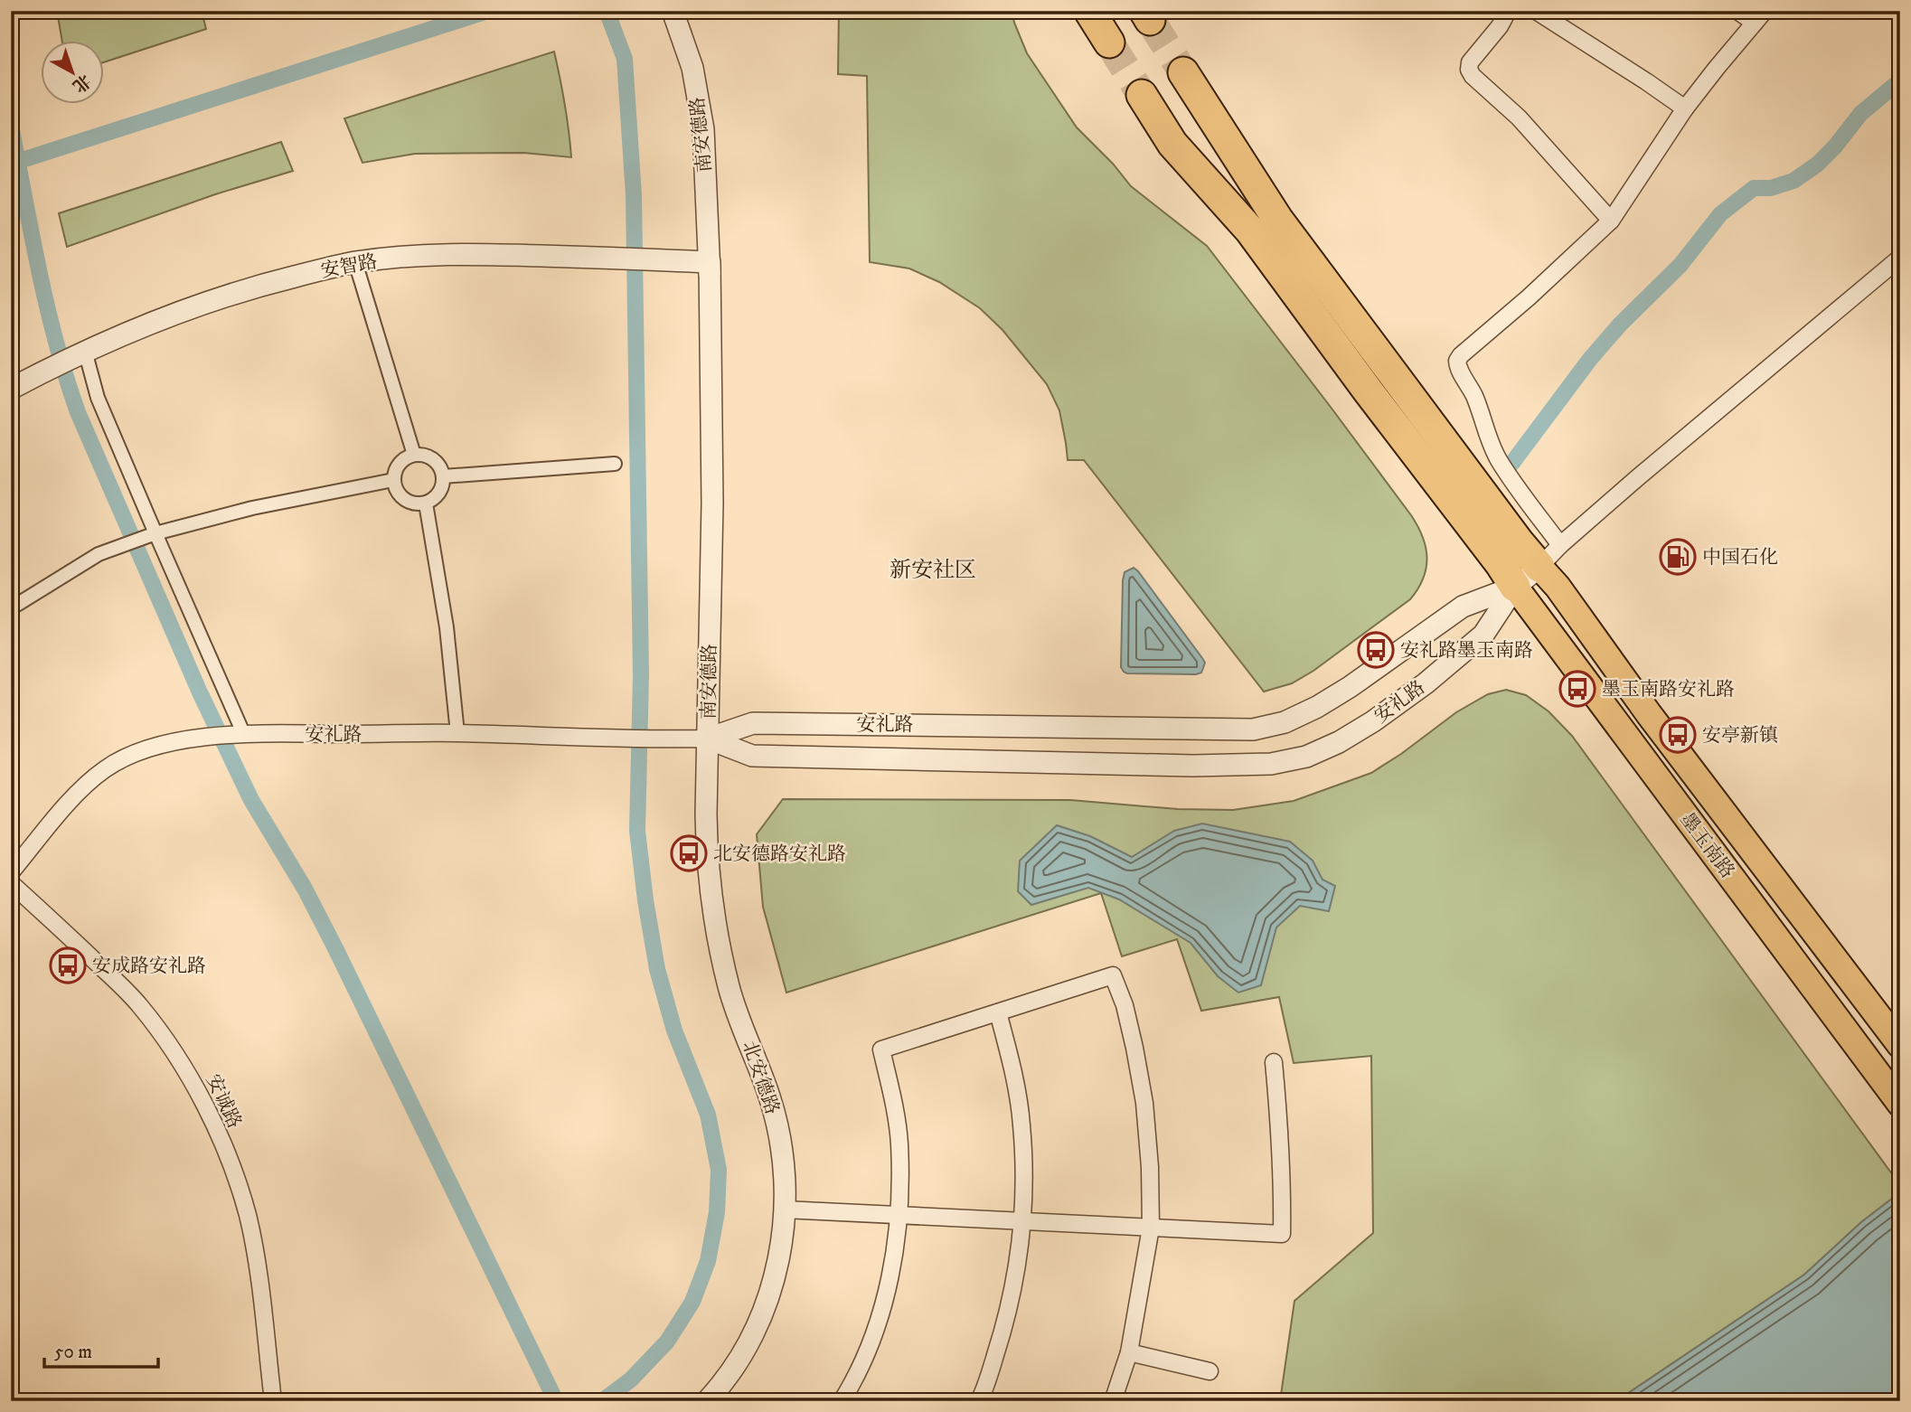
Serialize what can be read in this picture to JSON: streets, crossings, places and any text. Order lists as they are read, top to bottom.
{
  "streets": {
    "main road": ["墨玉南路"],
    "street": [
      "南安德路",
      "安智路",
      "安礼路",
      "北安德路",
      "安诚路"
    ]
  },
  "crossings": [
    ["南安德路", "安智路"],
    ["南安德路", "安礼路"],
    ["南安德路", "北安德路"],
    ["安礼路", "墨玉南路"],
    ["安礼路", "北安德路"]
  ],
  "districts": ["新安社区"],
  "places": {
    "fuel station": ["中国石化"],
    "bus stop": [
      "安礼路墨玉南路",
      "墨玉南路安礼路",
      "安亭新镇",
      "北安德路安礼路",
      "安成路安礼路"
    ]
  },
  "scale_bar": "50 m",
  "north": "bottom right"
}
